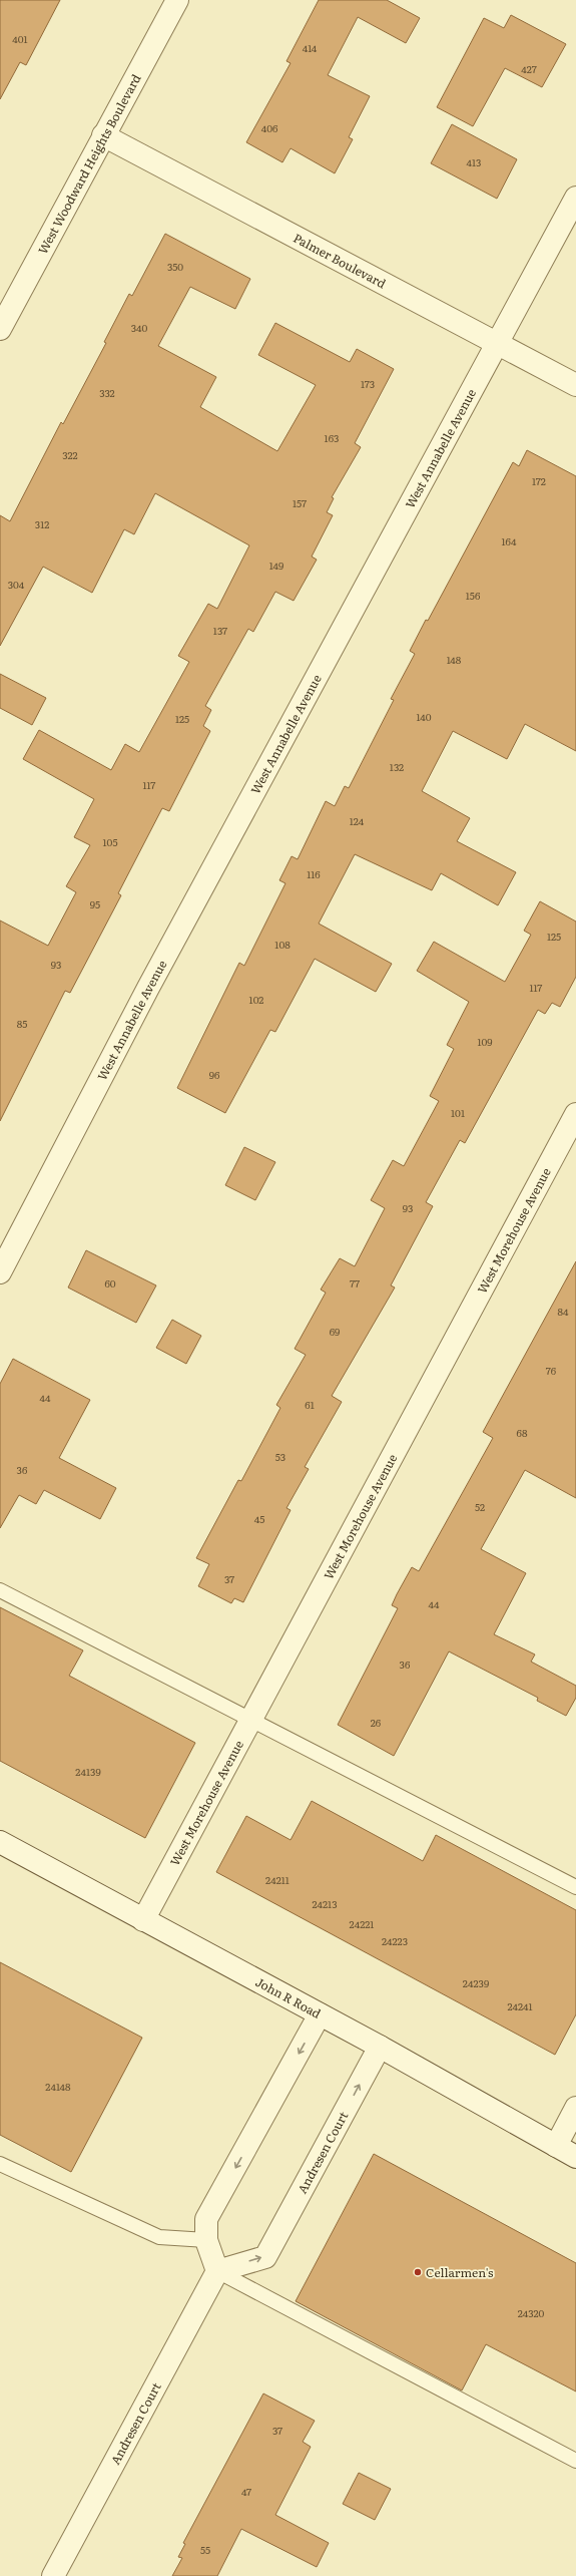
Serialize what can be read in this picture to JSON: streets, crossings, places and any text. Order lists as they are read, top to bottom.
{
  "streets": {
    "street": [
      "West Woodward Heights Boulevard",
      "Palmer Boulevard",
      "West Annabelle Avenue",
      "West Morehouse Avenue",
      "John R Road",
      "Andresen Court"
    ]
  },
  "crossings": [
    ["West Woodward Heights Boulevard", "Palmer Boulevard"],
    ["Palmer Boulevard", "West Annabelle Avenue"],
    ["West Morehouse Avenue", "John R Road"],
    ["John R Road", "Andresen Court"]
  ],
  "places": ["Cellarmen's"],
  "house_numbers": [
    "401",
    "414",
    "427",
    "406",
    "413",
    "350",
    "340",
    "173",
    "332",
    "163",
    "322",
    "172",
    "157",
    "312",
    "164",
    "149",
    "304",
    "156",
    "137",
    "148",
    "140",
    "125",
    "132",
    "117",
    "124",
    "105",
    "116",
    "95",
    "125",
    "108",
    "93",
    "117",
    "102",
    "85",
    "109",
    "96",
    "101",
    "93",
    "60",
    "77",
    "84",
    "69",
    "76",
    "44",
    "61",
    "68",
    "53",
    "36",
    "52",
    "45",
    "37",
    "44",
    "36",
    "26",
    "24139",
    "24211",
    "24213",
    "24221",
    "24223",
    "24239",
    "24241",
    "24148",
    "24320",
    "37",
    "47",
    "55"
  ]
}
